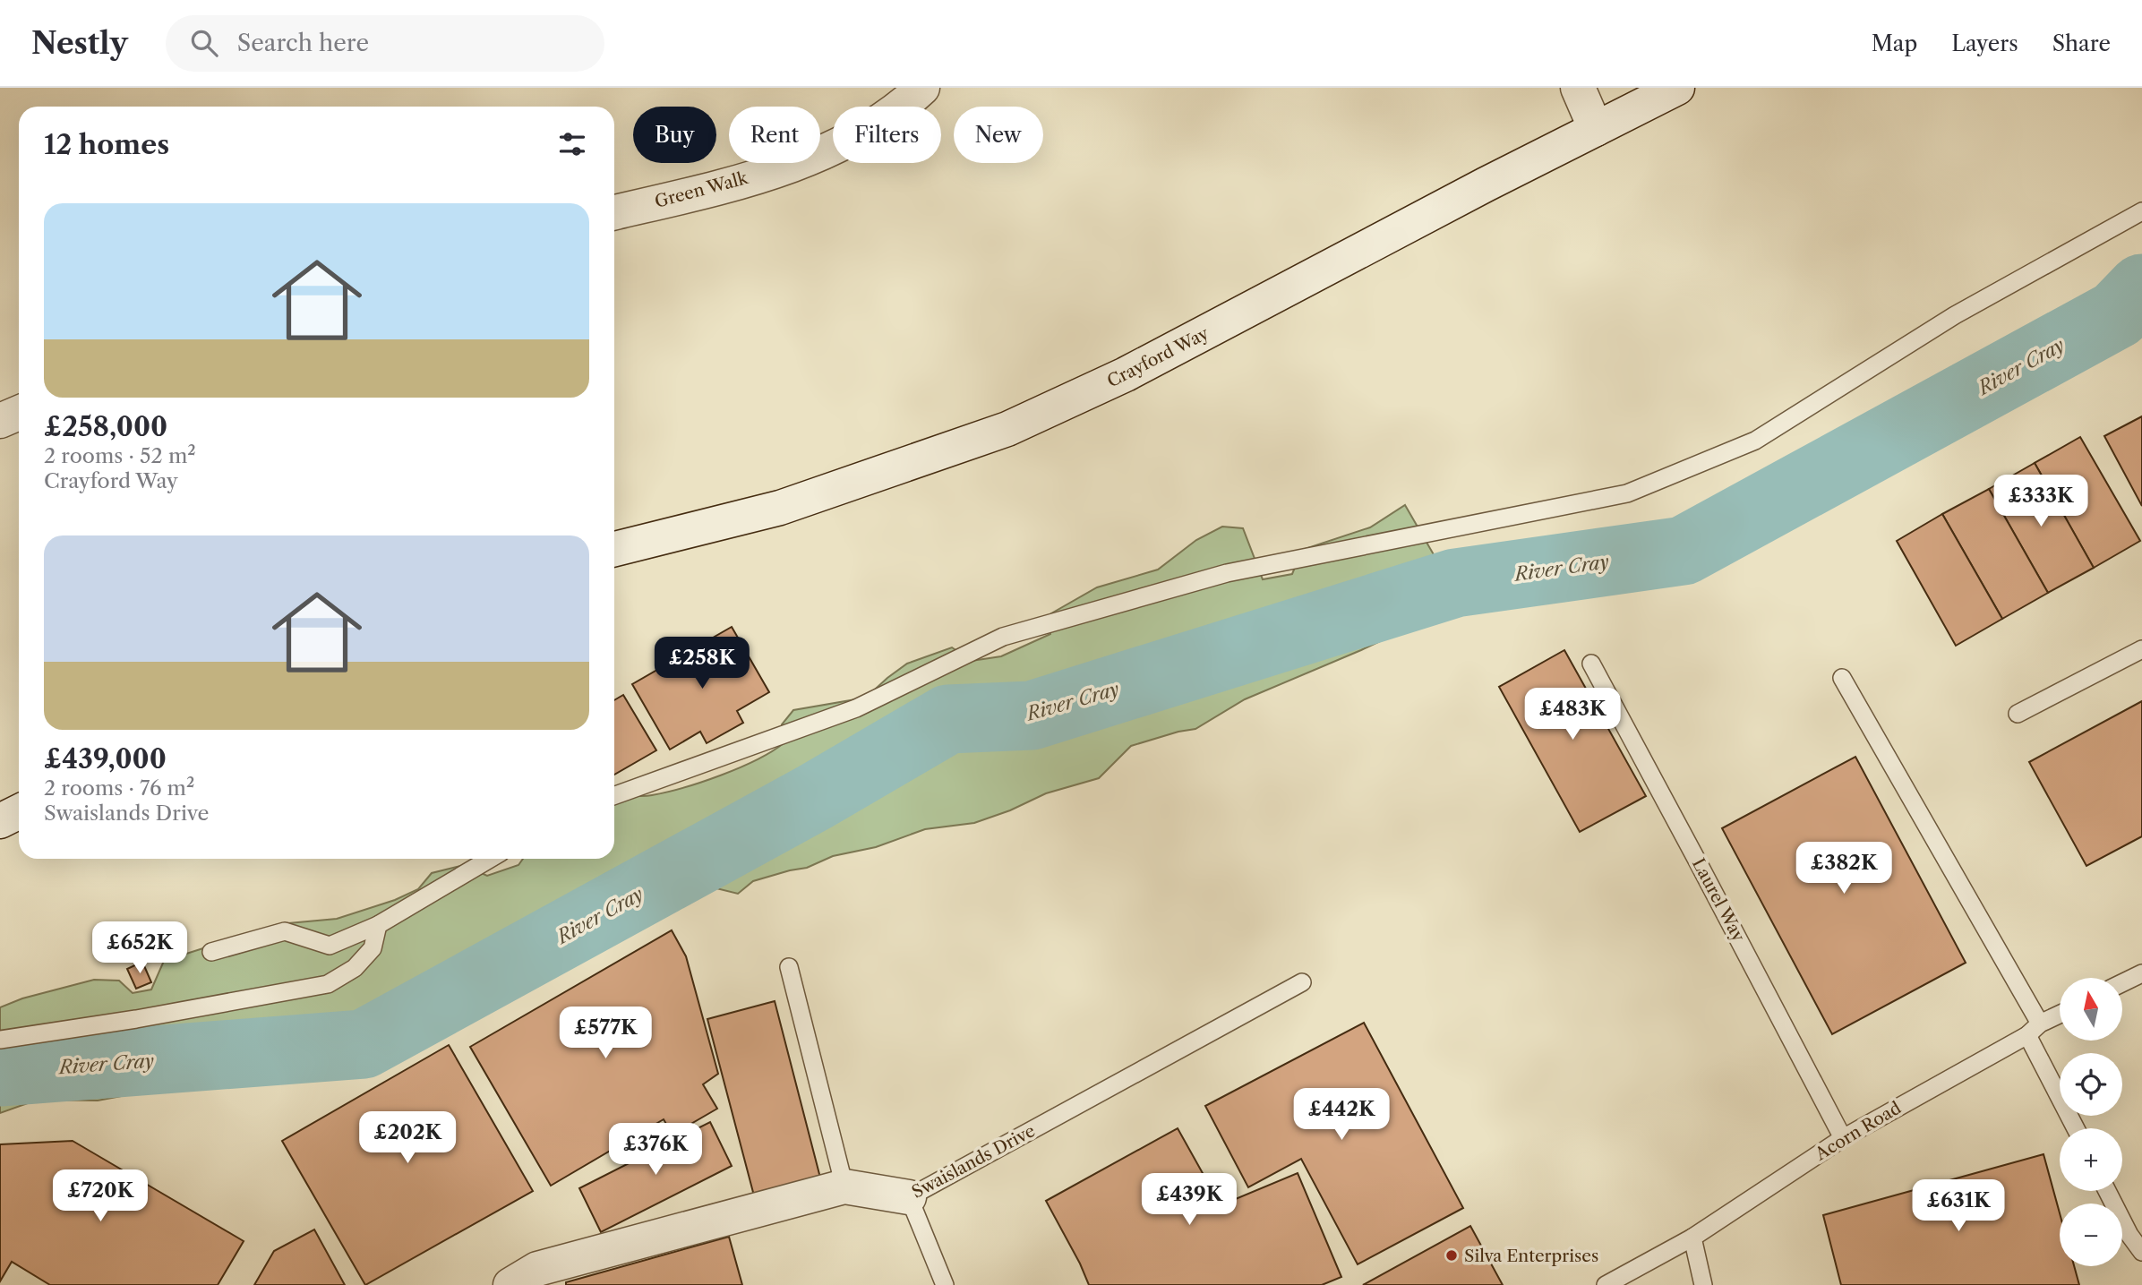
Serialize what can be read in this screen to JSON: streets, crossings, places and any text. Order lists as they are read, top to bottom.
{
  "streets": {
    "main road": ["Green Walk", "Crayford Way", "Swaislands Drive"],
    "lane": ["Laurel Way", "Acorn Road"]
  },
  "crossings": [
    ["Laurel Way", "Acorn Road"]
  ],
  "water": ["River Cray"],
  "places": ["Silva Enterprises"],
  "north": "top",
  "page": {
    "header": "Nestly",
    "search": "Search here",
    "nav": ["Map", "Layers", "Share"],
    "chip": [
      "Buy",
      "Rent",
      "Filters",
      "New"
    ],
    "heading": "12 homes",
    "list": [
      {
        "name": "£258,000",
        "note": "2 rooms · 52 m² · Crayford Way"
      },
      {
        "name": "£439,000",
        "note": "2 rooms · 76 m² · Swaislands Drive"
      }
    ],
    "price": [
      "£333K",
      "£258K",
      "£483K",
      "£382K",
      "£652K",
      "£577K",
      "£442K",
      "£202K",
      "£376K",
      "£720K",
      "£439K",
      "£631K"
    ],
    "map_buttons": ["+", "−"]
  }
}
